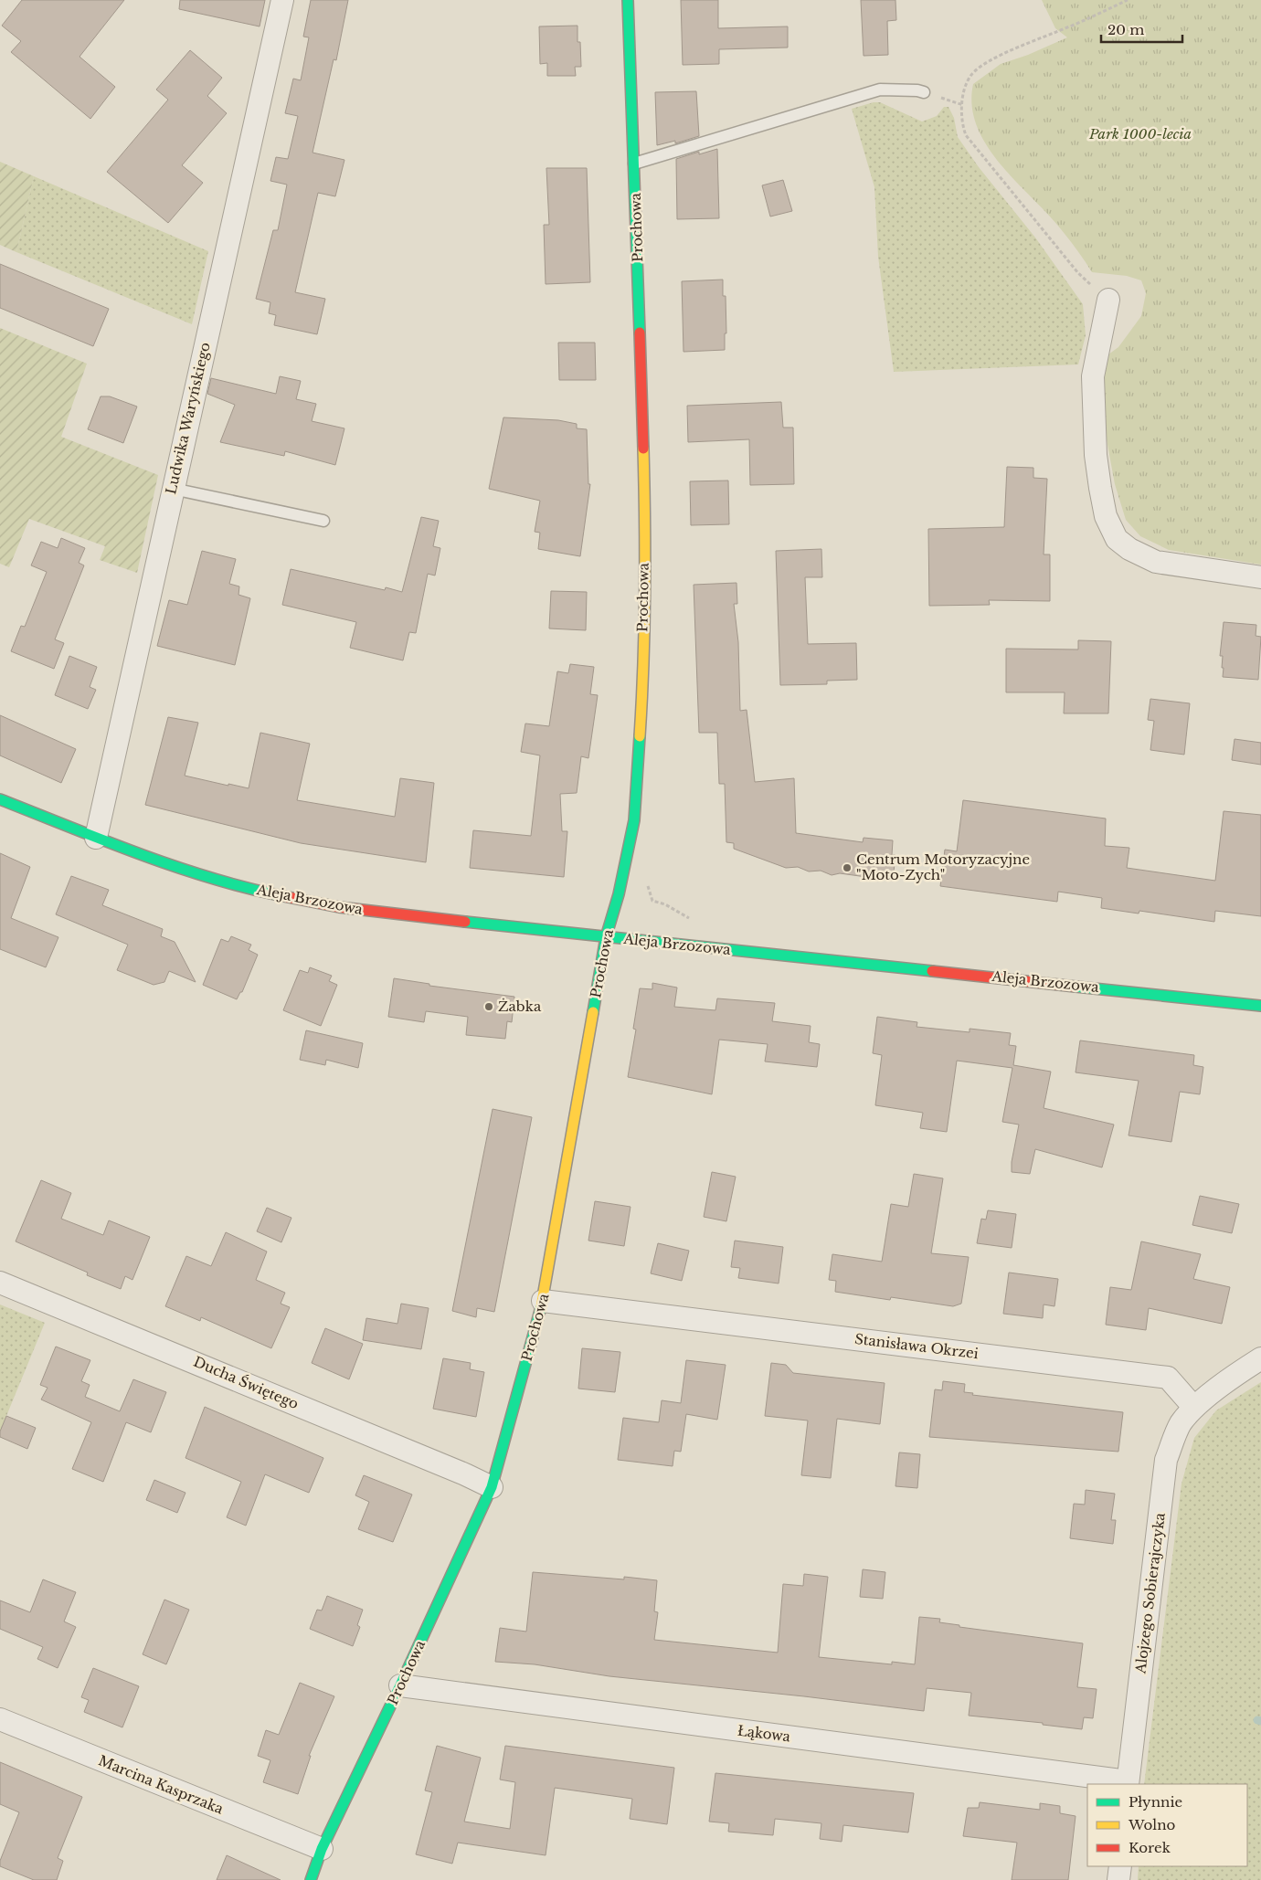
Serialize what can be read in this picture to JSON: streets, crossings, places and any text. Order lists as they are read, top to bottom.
{
  "streets": {
    "street": [
      "Prochowa",
      "Ludwika Waryńskiego",
      "Aleja Brzozowa",
      "Stanisława Okrzei",
      "Ducha Świętego",
      "Alojzego Sobierajczyka",
      "Łąkowa",
      "Marcina Kasprzaka"
    ]
  },
  "crossings": [
    ["Prochowa", "Aleja Brzozowa"],
    ["Prochowa", "Stanisława Okrzei"],
    ["Prochowa", "Ducha Świętego"],
    ["Prochowa", "Łąkowa"],
    ["Prochowa", "Marcina Kasprzaka"],
    ["Ludwika Waryńskiego", "Aleja Brzozowa"],
    ["Stanisława Okrzei", "Alojzego Sobierajczyka"],
    ["Alojzego Sobierajczyka", "Łąkowa"]
  ],
  "parks": ["Park 1000-lecia"],
  "places": ["Centrum Motoryzacyjne \"Moto-Zych\"", "Żabka"],
  "legend": ["Płynnie", "Wolno", "Korek"],
  "scale_bar": "20 m"
}
